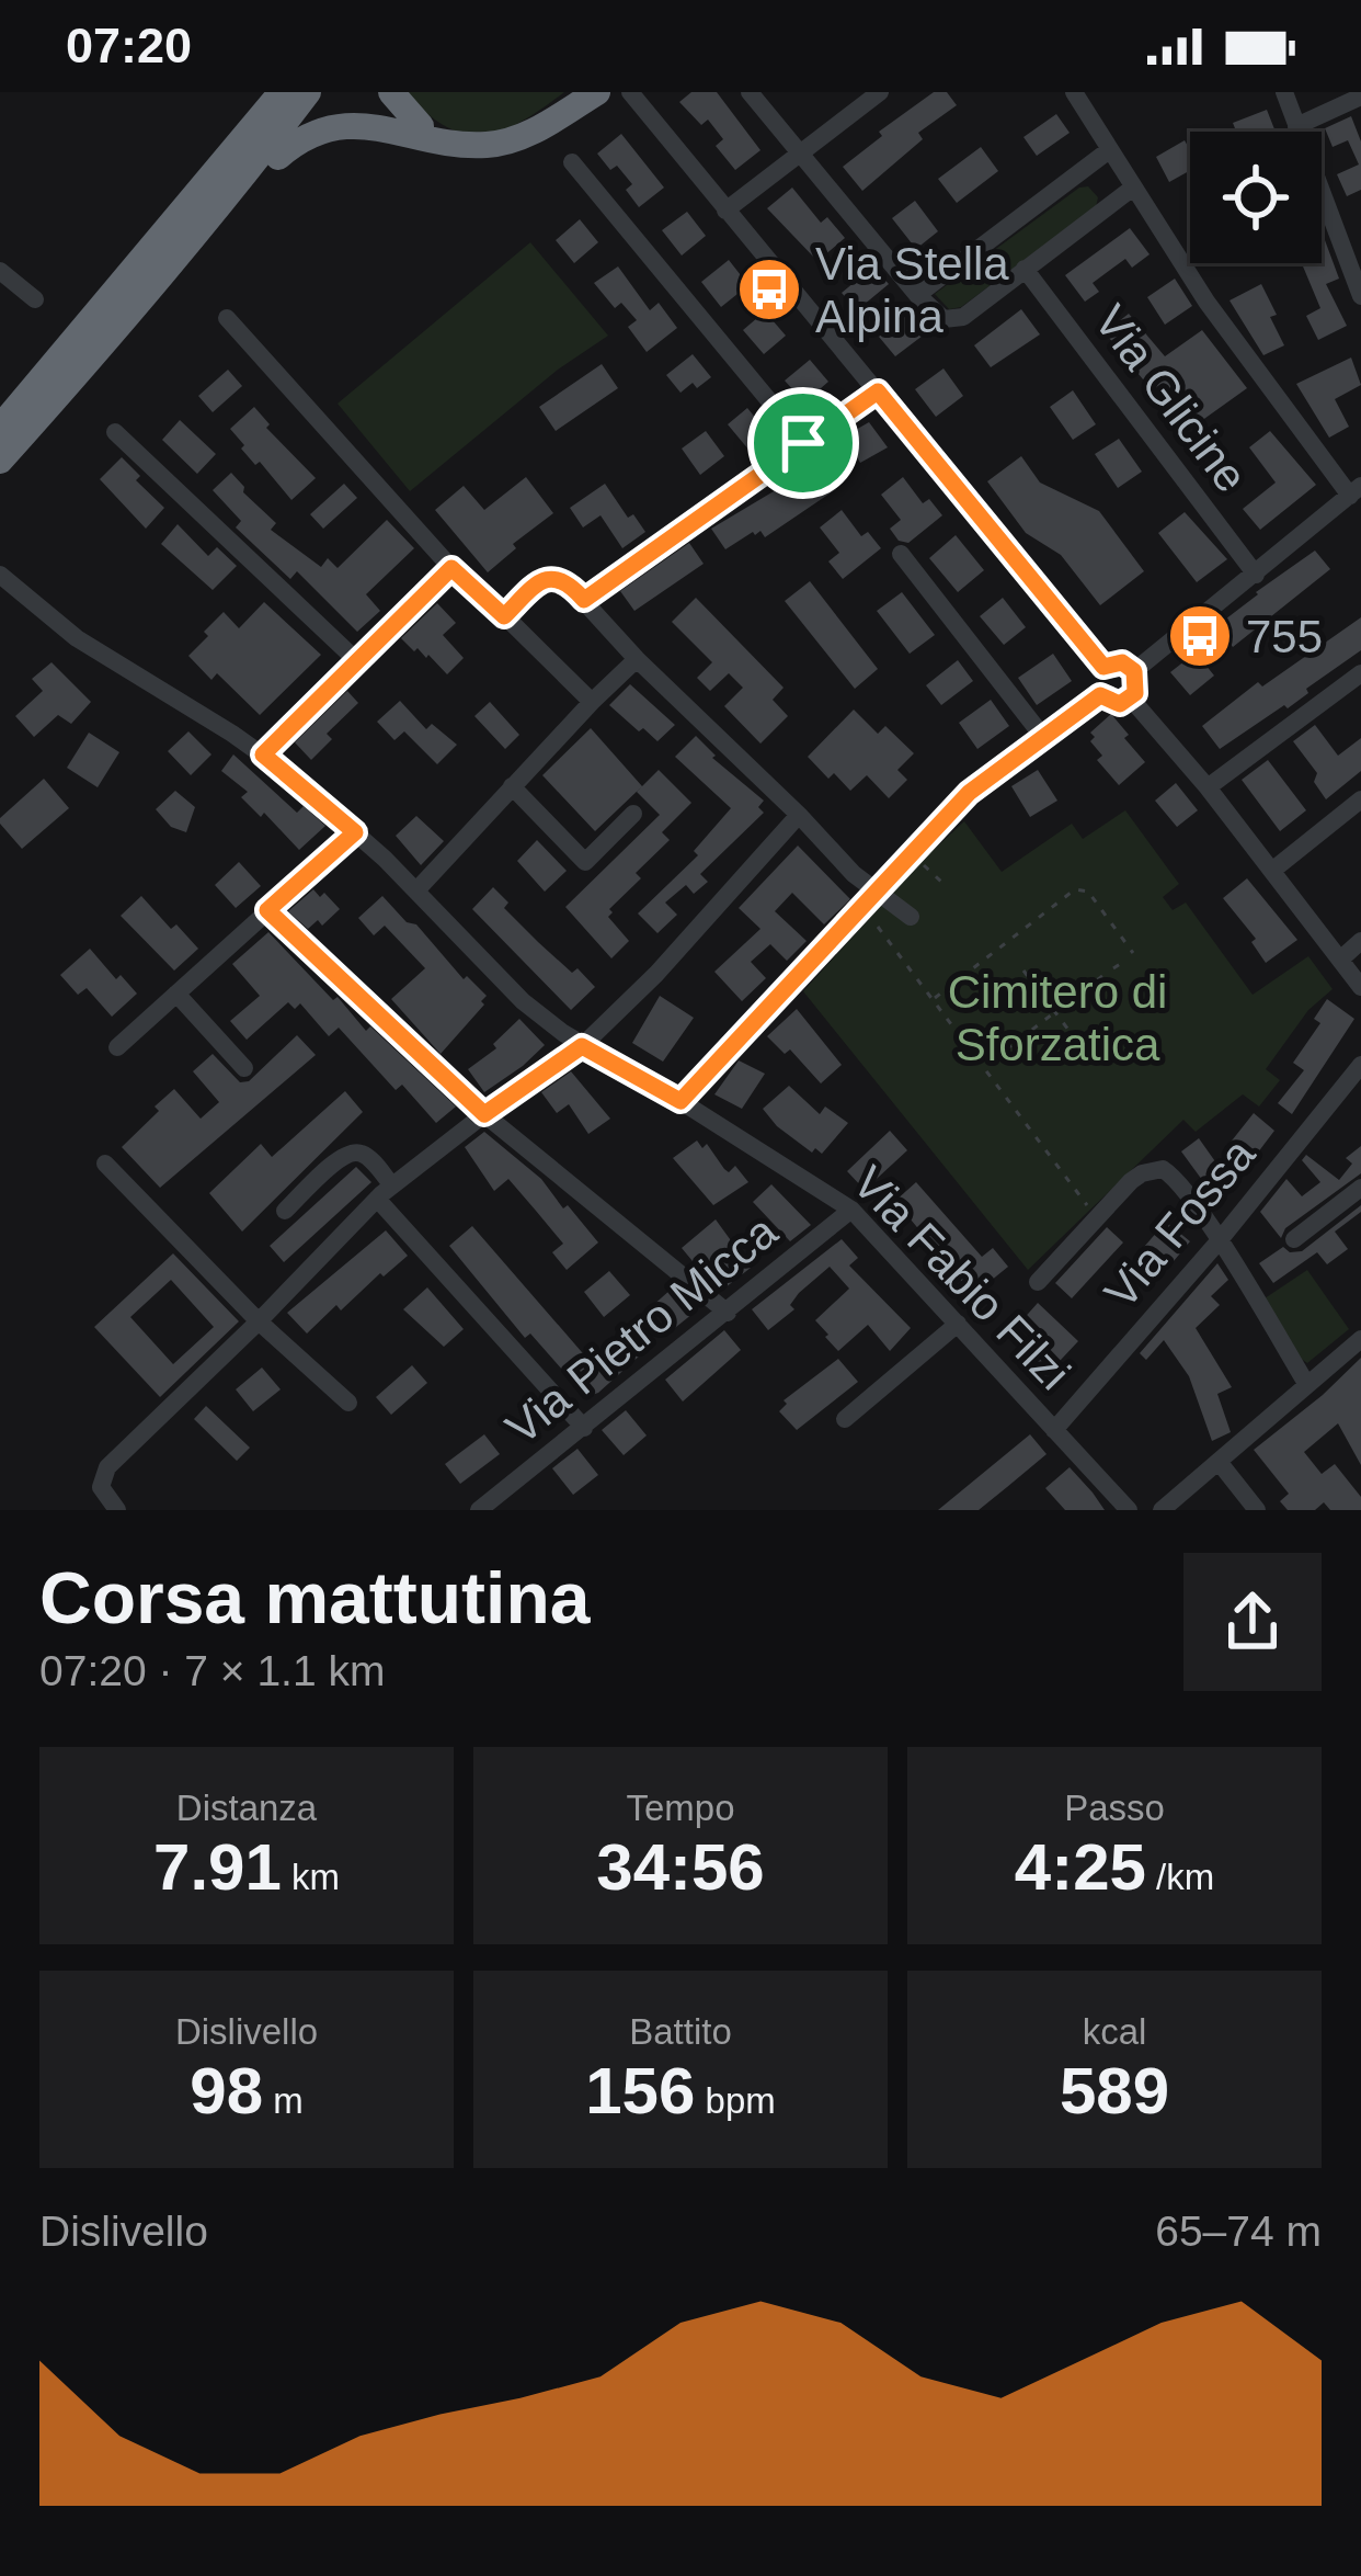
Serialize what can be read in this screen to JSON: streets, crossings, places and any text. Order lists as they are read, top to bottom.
{
  "streets": {
    "street": [
      "Via Glicine",
      "Via Fossa",
      "Via Fabio Filzi",
      "Via Pietro Micca"
    ]
  },
  "crossings": [
    ["Via Fossa", "Via Fabio Filzi"],
    ["Via Fabio Filzi", "Via Pietro Micca"]
  ],
  "parks": ["Cimitero di Sforzatica"],
  "places": {
    "bus stop": ["Via Stella Alpina", "755"]
  },
  "page": {
    "status": "07:20",
    "heading": ["Corsa mattutina", "07:20 · 7 × 1.1 km"],
    "stats": [
      ["Distanza", "7.91 km"],
      ["Tempo", "34:56"],
      ["Passo", "4:25 /km"],
      ["Dislivello", "98 m"],
      ["Battito", "156 bpm"],
      ["kcal", "589"]
    ],
    "chart": ["Dislivello", "65–74 m"]
  }
}
